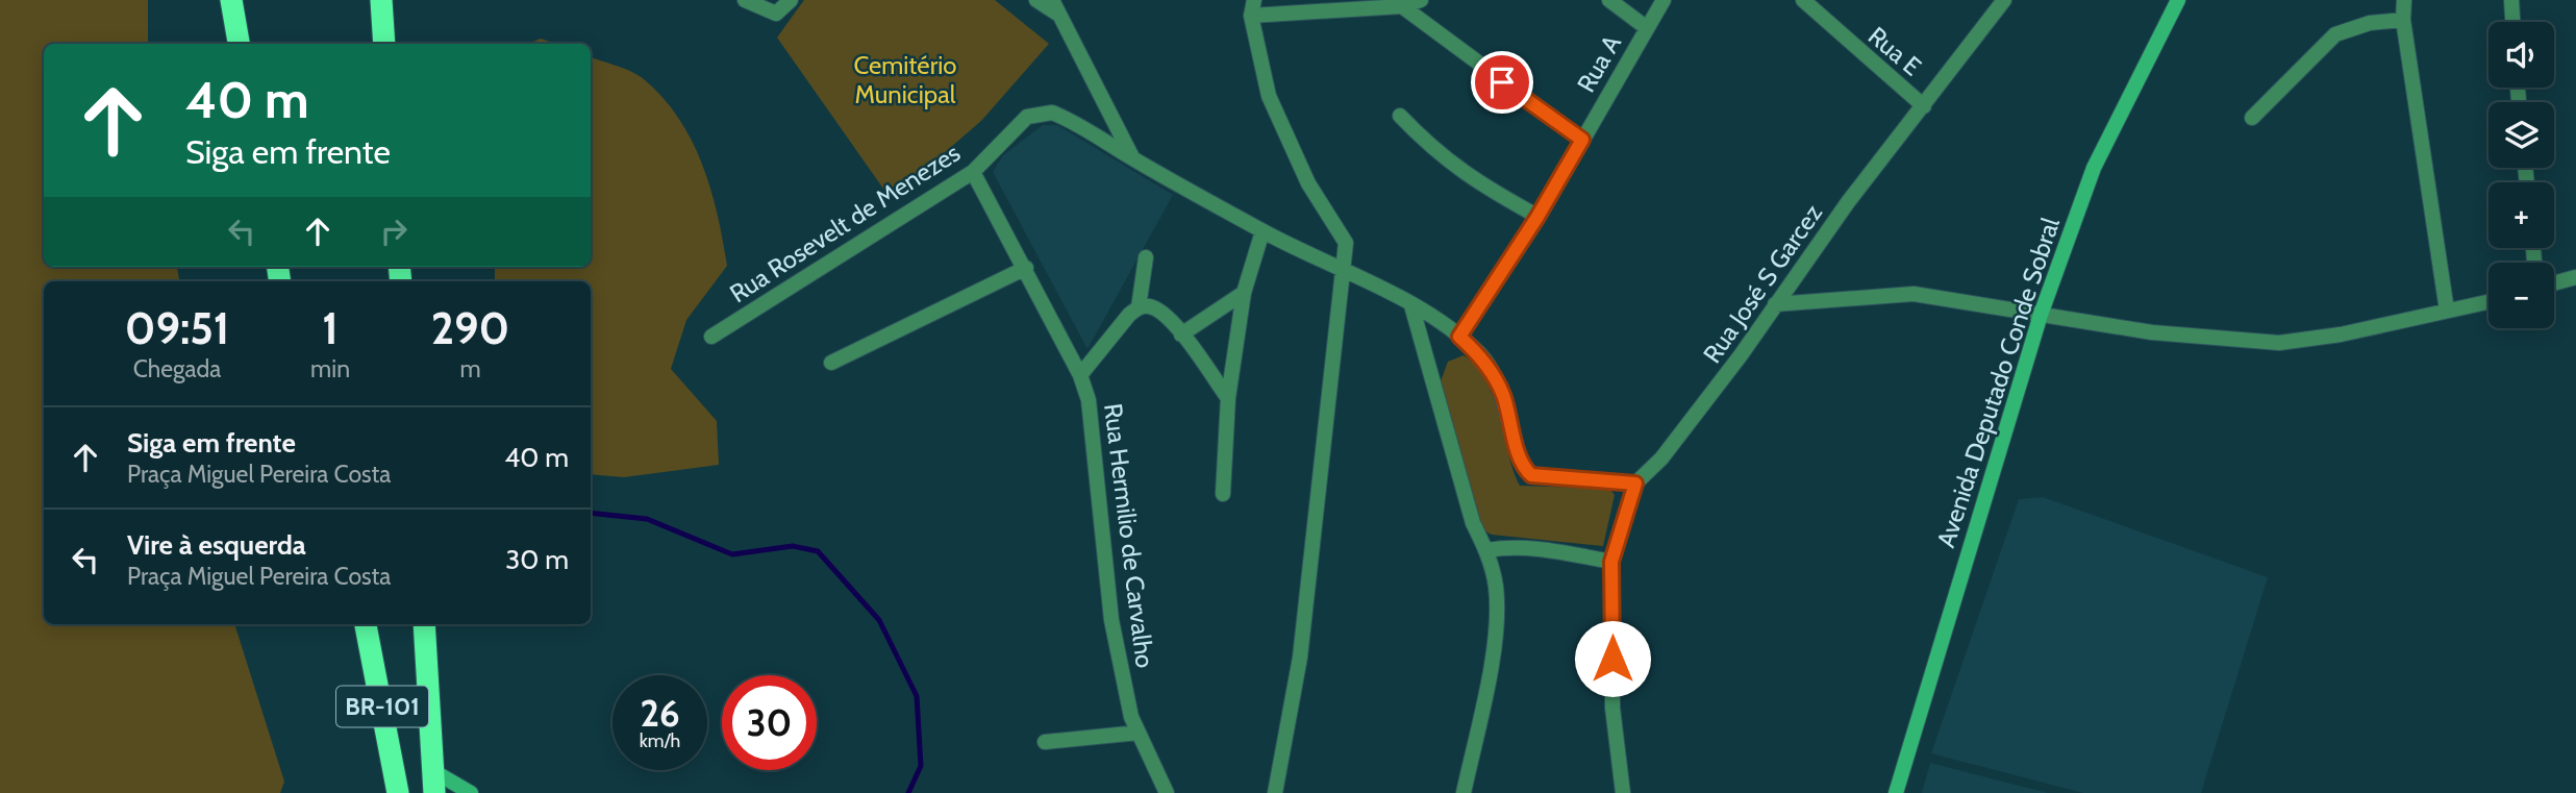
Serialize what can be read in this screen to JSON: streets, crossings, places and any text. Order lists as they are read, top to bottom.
{
  "streets": {
    "highway": ["BR-101"],
    "main road": ["Avenida Deputado Conde Sobral"],
    "street": [
      "Rua E",
      "Rua A",
      "Rua Rosevelt de Menezes",
      "Rua José S Garcez",
      "Rua Hermilio de Carvalho"
    ]
  },
  "crossings": [
    ["Rua E", "Rua José S Garcez"],
    ["Rua A", "Rua Rosevelt de Menezes"],
    ["Rua Rosevelt de Menezes", "Rua José S Garcez"],
    ["Rua Rosevelt de Menezes", "Rua Hermilio de Carvalho"]
  ],
  "parks": ["Cemitério Municipal"],
  "page": {
    "map_buttons": ["+", "−"],
    "turn": ["40 m", "Siga em frente"],
    "eta": [
      "09:51",
      "Chegada",
      "1",
      "min",
      "290",
      "m"
    ],
    "list": [
      {
        "name": "Siga em frente",
        "note": "Praça Miguel Pereira Costa",
        "value": "40 m"
      },
      {
        "name": "Vire à esquerda",
        "note": "Praça Miguel Pereira Costa",
        "value": "30 m"
      }
    ],
    "speed": "26 km/h",
    "limit": "30"
  }
}
